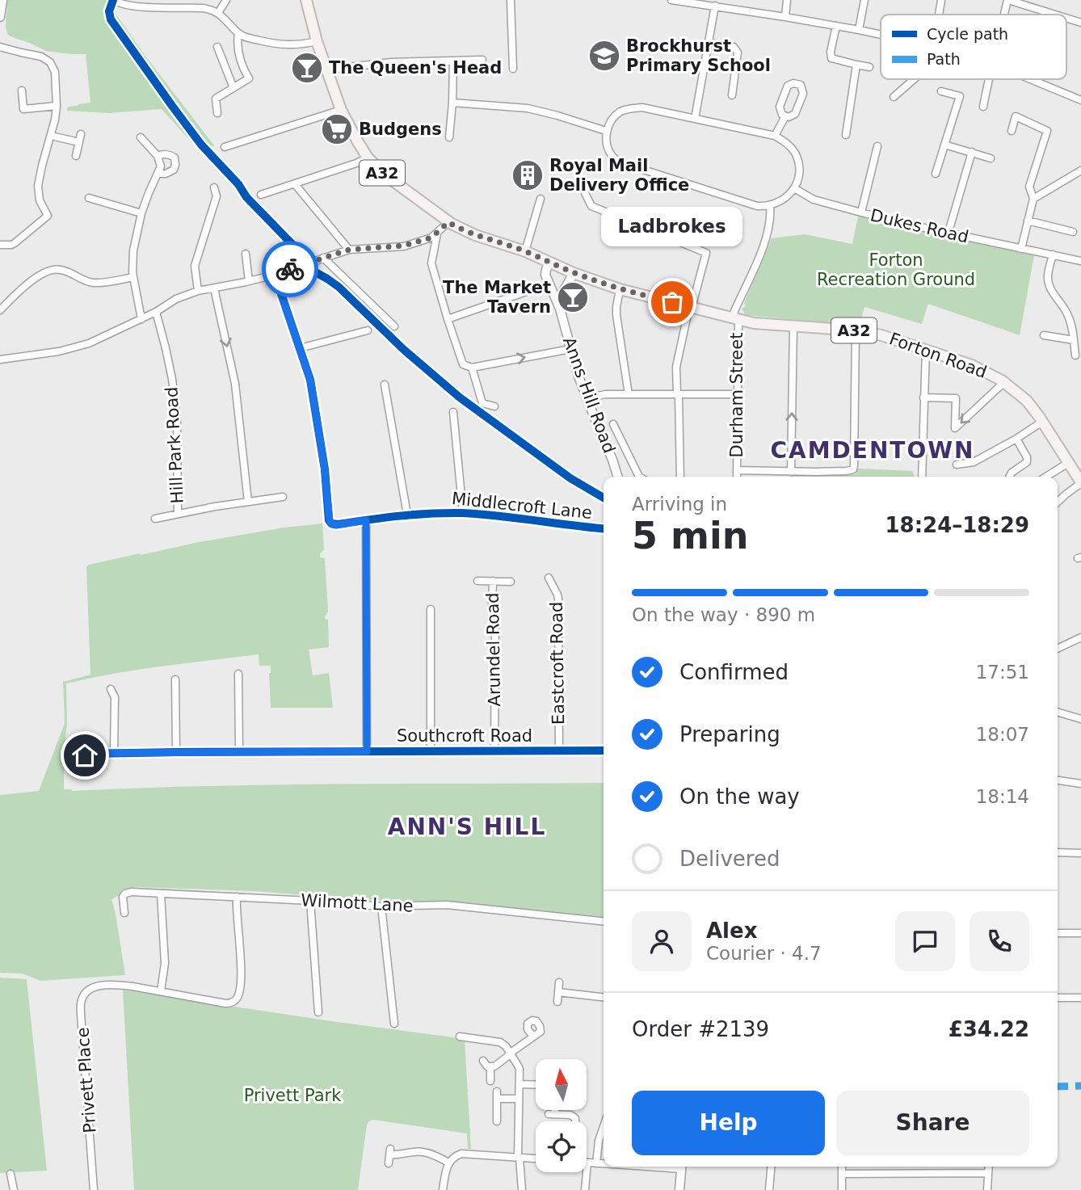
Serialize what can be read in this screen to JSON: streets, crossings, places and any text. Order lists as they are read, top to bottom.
{
  "streets": {
    "main road": ["A32", "Forton Road"],
    "street": [
      "Dukes Road",
      "Anns Hill Road",
      "Durham Street",
      "Hill Park Road",
      "Middlecroft Lane",
      "Arundel Road",
      "Eastcroft Road",
      "Southcroft Road",
      "Wilmott Lane",
      "Privett Place"
    ]
  },
  "crossings": [
    ["A32", "Forton Road"],
    ["A32", "Anns Hill Road"],
    ["Forton Road", "Anns Hill Road"],
    ["Forton Road", "Durham Street"],
    ["Arundel Road", "Southcroft Road"],
    ["Eastcroft Road", "Southcroft Road"]
  ],
  "districts": ["CAMDENTOWN", "ANN'S HILL"],
  "parks": ["Forton Recreation Ground", "Privett Park"],
  "places": {
    "school or university": ["Brockhurst Primary School"],
    "bar": ["The Queen's Head", "The Market Tavern"],
    "supermarket": ["Budgens"],
    "building": ["Royal Mail Delivery Office"],
    "other": ["Ladbrokes"]
  },
  "legend": ["Cycle path", "Path"],
  "north": "top",
  "page": {
    "bubble": "Ladbrokes",
    "heading": ["5 min", "Arriving in", "18:24–18:29"],
    "panel": [
      "Alex",
      "Courier · 4.7",
      "Order #2139",
      "£34.22"
    ],
    "bar": "On the way · 890 m",
    "list": [
      ["Confirmed", "17:51"],
      ["Preparing", "18:07"],
      ["On the way", "18:14"],
      "Delivered"
    ],
    "buttons": ["Help", "Share"]
  }
}
